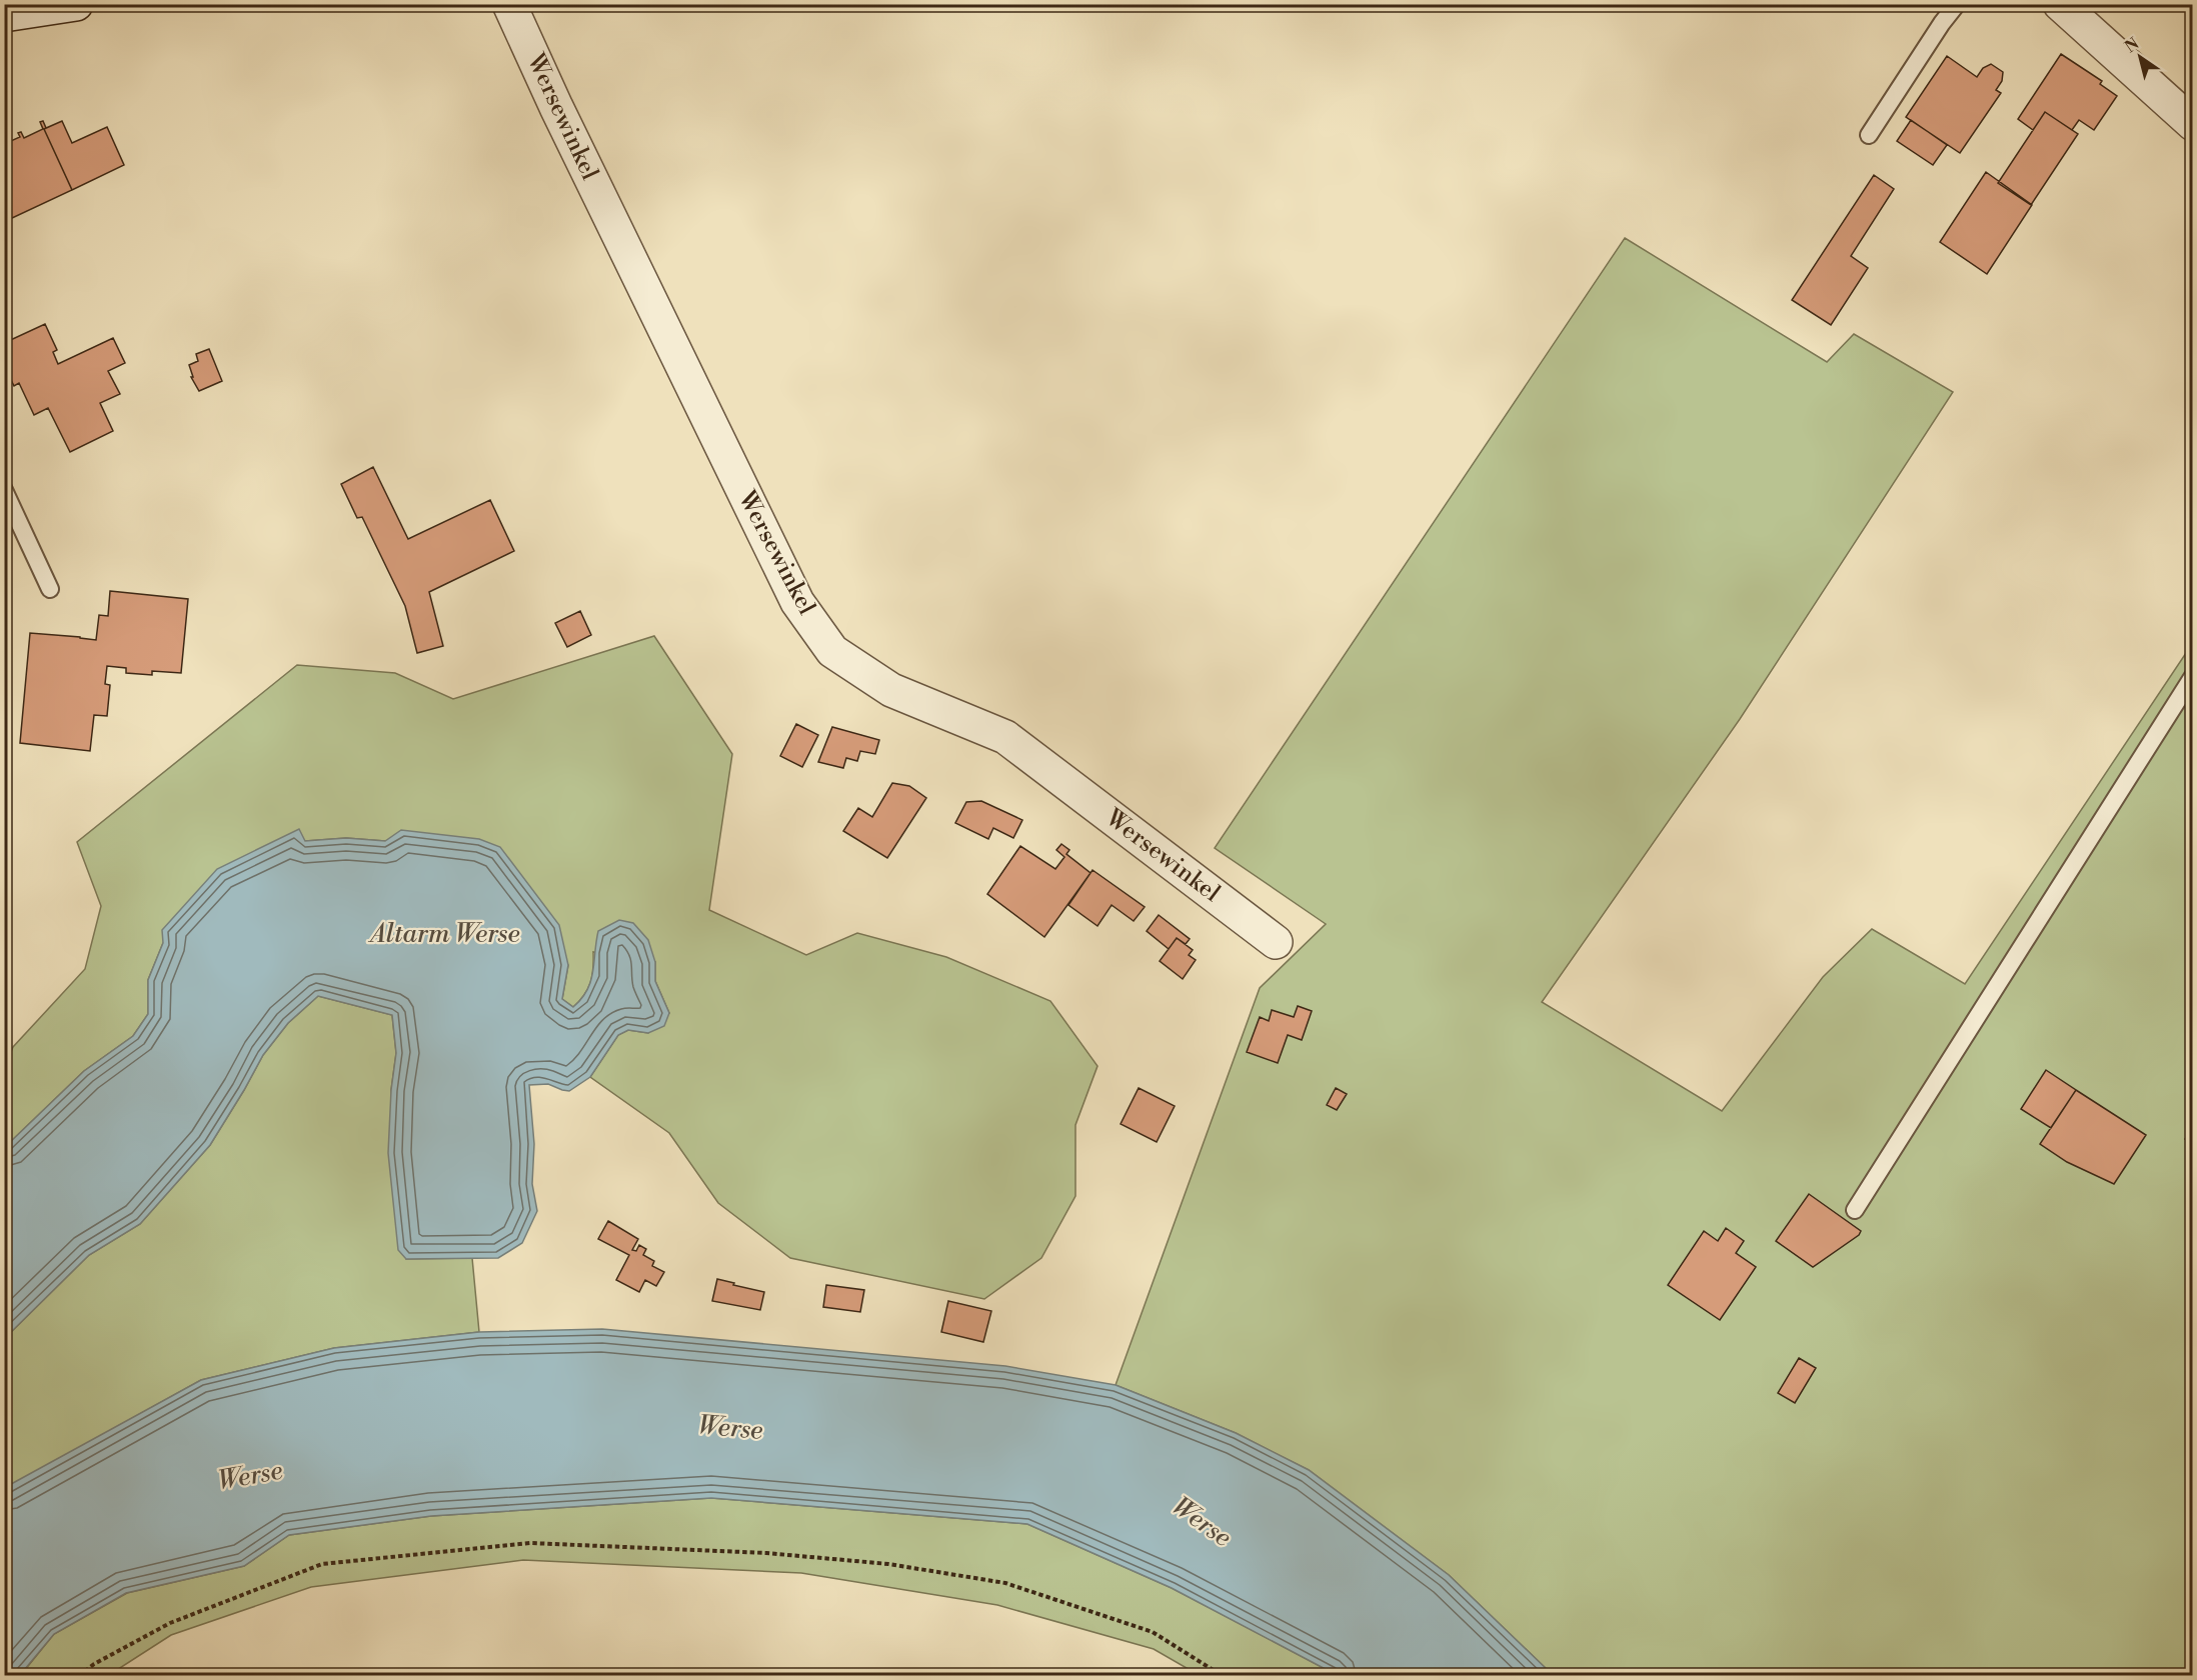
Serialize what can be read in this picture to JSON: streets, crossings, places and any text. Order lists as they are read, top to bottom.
{
  "streets": {
    "street": ["Wersewinkel"]
  },
  "water": ["Altarm Werse", "Werse"],
  "north": "top left"
}
